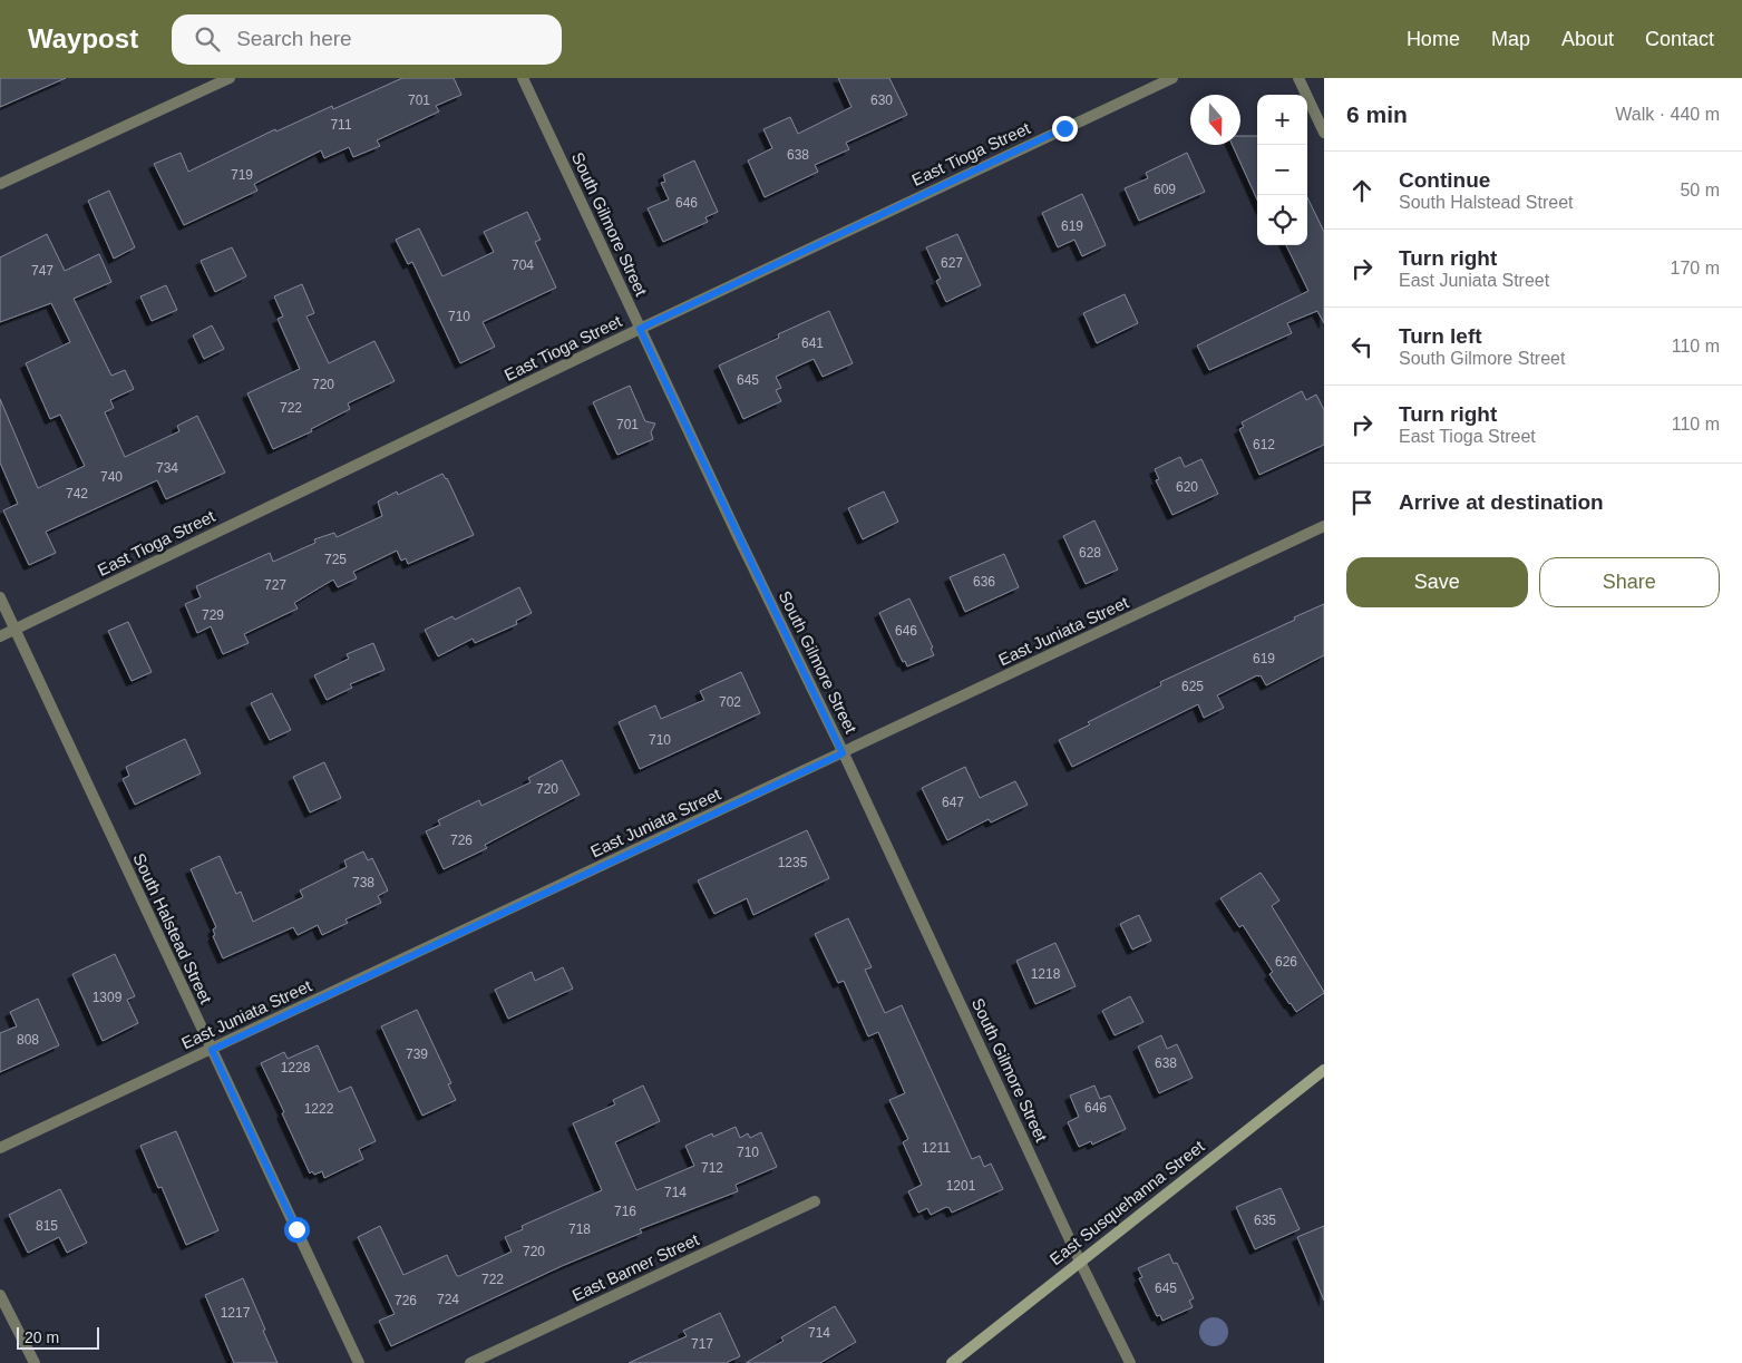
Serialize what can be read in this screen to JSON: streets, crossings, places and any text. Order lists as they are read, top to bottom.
{
  "streets": {
    "main road": ["East Susquehanna Street"],
    "street": [
      "East Tioga Street",
      "South Gilmore Street",
      "East Juniata Street",
      "South Halstead Street",
      "East Barner Street"
    ]
  },
  "crossings": [
    ["East Tioga Street", "South Gilmore Street"],
    ["East Tioga Street", "South Halstead Street"],
    ["South Gilmore Street", "East Juniata Street"],
    ["South Gilmore Street", "East Susquehanna Street"],
    ["East Juniata Street", "South Halstead Street"]
  ],
  "house_numbers": [
    "701",
    "630",
    "711",
    "638",
    "719",
    "609",
    "646",
    "619",
    "627",
    "704",
    "747",
    "710",
    "641",
    "645",
    "720",
    "722",
    "701",
    "612",
    "734",
    "740",
    "620",
    "742",
    "628",
    "725",
    "636",
    "727",
    "729",
    "646",
    "619",
    "625",
    "702",
    "710",
    "720",
    "647",
    "726",
    "1235",
    "738",
    "626",
    "1218",
    "1309",
    "808",
    "739",
    "638",
    "1228",
    "646",
    "1222",
    "1211",
    "710",
    "712",
    "1201",
    "714",
    "716",
    "635",
    "815",
    "718",
    "720",
    "722",
    "645",
    "724",
    "726",
    "1217",
    "714",
    "717"
  ],
  "scale_bar": "20 m",
  "north": "bottom",
  "page": {
    "header": "Waypost",
    "search": "Search here",
    "nav": [
      "Home",
      "Map",
      "About",
      "Contact"
    ],
    "heading": ["6 min", "Walk · 440 m"],
    "map_buttons": ["+", "−"],
    "list": [
      ["Continue", "South Halstead Street", "50 m"],
      ["Turn right", "East Juniata Street", "170 m"],
      ["Turn left", "South Gilmore Street", "110 m"],
      ["Turn right", "East Tioga Street", "110 m"],
      "Arrive at destination"
    ],
    "buttons": ["Save", "Share"],
    "scale": "20 m"
  }
}
